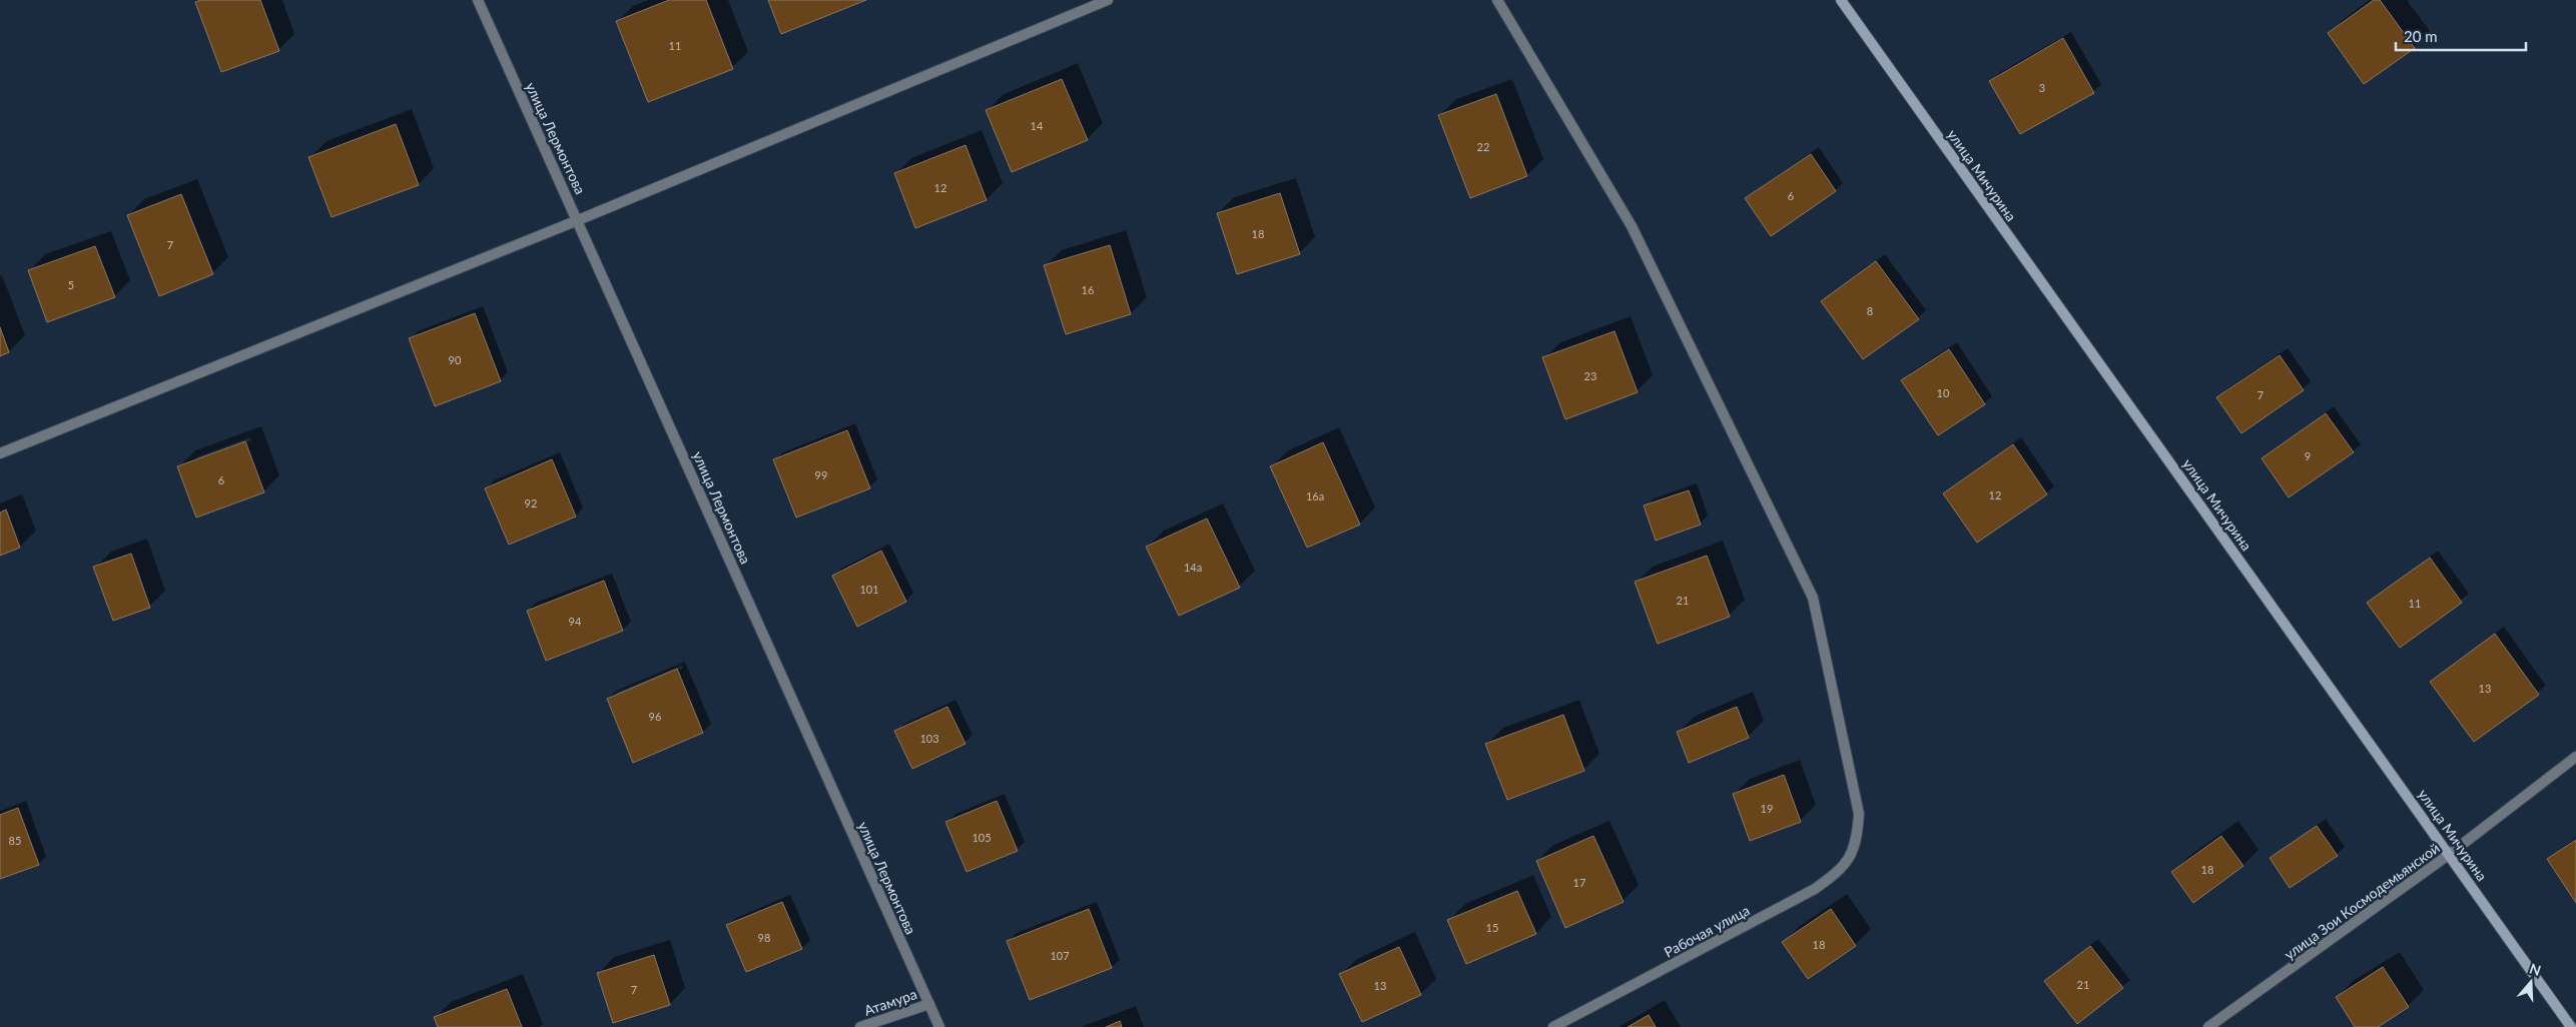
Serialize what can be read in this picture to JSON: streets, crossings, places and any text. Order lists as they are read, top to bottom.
{
  "streets": {
    "street": [
      "улица Лермонтова",
      "улица Мичурина",
      "улица Зои Космодемьянской",
      "Рабочая улица",
      "Атамура"
    ]
  },
  "crossings": [
    ["улица Лермонтова", "Атамура"],
    ["улица Мичурина", "улица Зои Космодемьянской"]
  ],
  "house_numbers": [
    "11",
    "3",
    "14",
    "22",
    "12",
    "6",
    "18",
    "7",
    "5",
    "16",
    "8",
    "90",
    "23",
    "10",
    "7",
    "9",
    "99",
    "6",
    "12",
    "16а",
    "92",
    "14а",
    "101",
    "21",
    "11",
    "94",
    "13",
    "96",
    "103",
    "19",
    "105",
    "85",
    "18",
    "17",
    "15",
    "98",
    "18",
    "107",
    "21",
    "13",
    "7"
  ],
  "scale_bar": "20 m",
  "north": "top"
}
